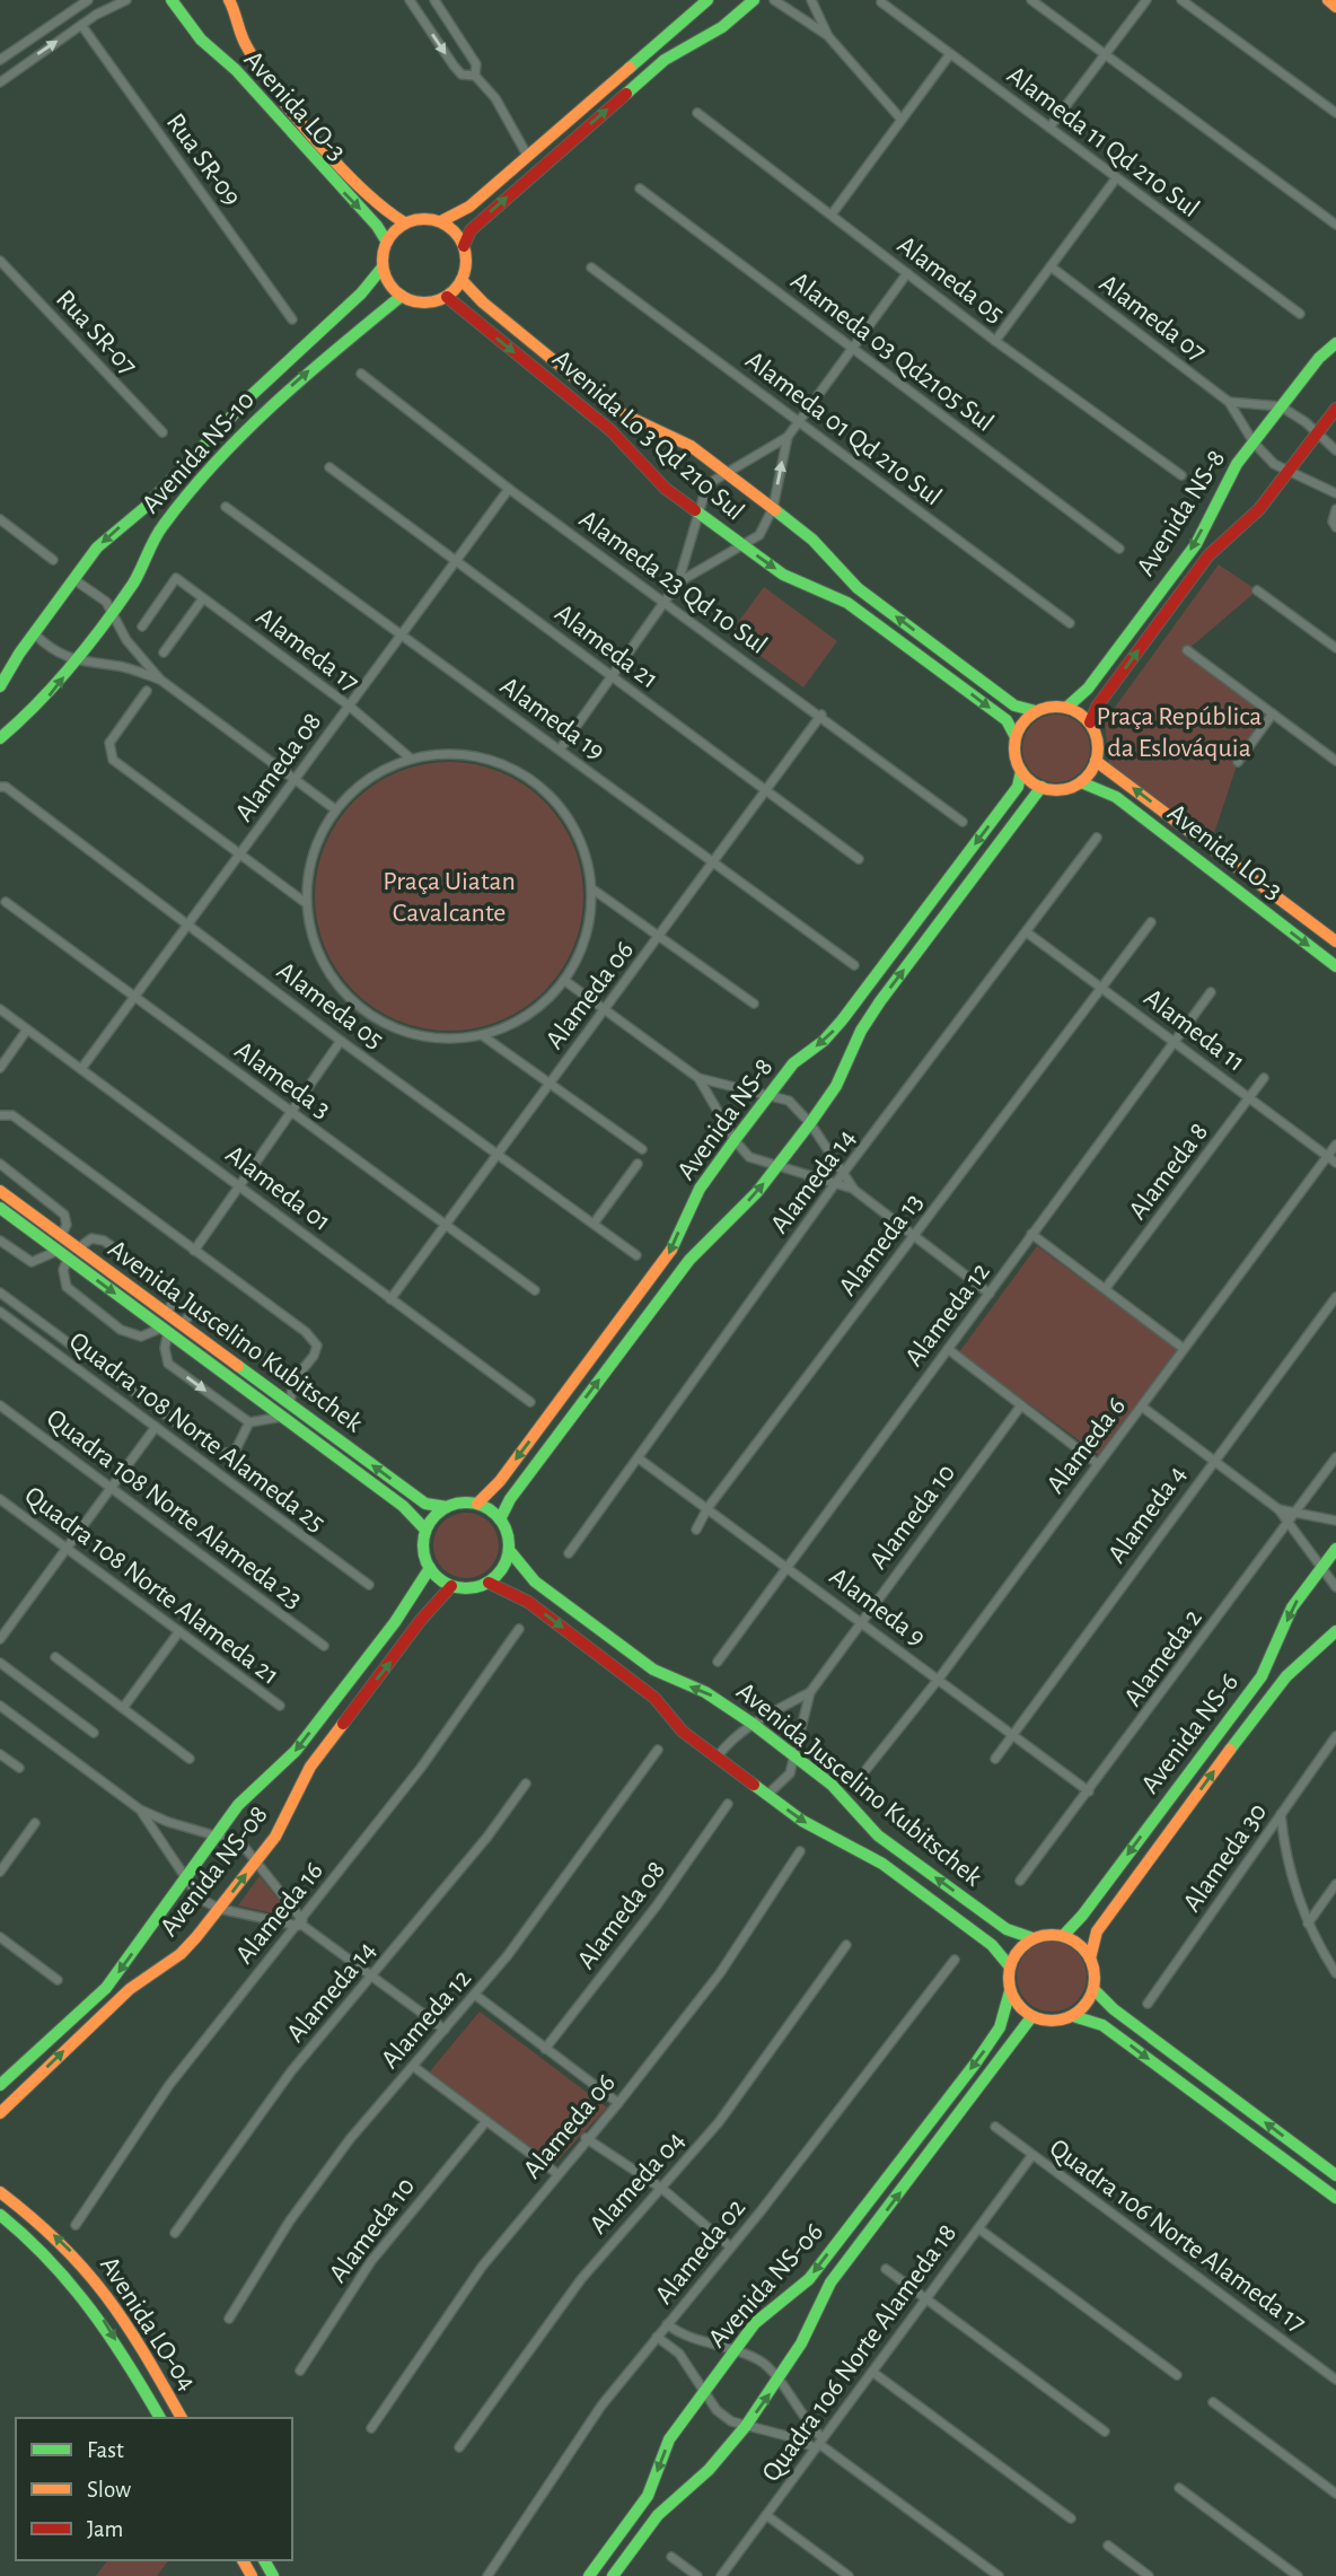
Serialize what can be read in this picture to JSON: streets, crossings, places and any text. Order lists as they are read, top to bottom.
{
  "streets": {
    "street": [
      "Avenida LO-3",
      "Alameda 11 Qd 210 Sul",
      "Rua SR-09",
      "Alameda 05",
      "Alameda 07",
      "Rua SR-07",
      "Alameda 03 Qd2105 Sul",
      "Alameda 01 Qd 210 Sul",
      "Avenida Lo 3 Qd 210 Sul",
      "Avenida NS-10",
      "Avenida NS-8",
      "Alameda 23 Qd 10 Sul",
      "Alameda 21",
      "Alameda 17",
      "Alameda 19",
      "Alameda 08",
      "Alameda 06",
      "Alameda 11",
      "Alameda 3",
      "Alameda 8",
      "Alameda 14",
      "Alameda 01",
      "Alameda 13",
      "Alameda 12",
      "Avenida Juscelino Kubitschek",
      "Quadra 108 Norte Alameda 25",
      "Alameda 6",
      "Quadra 108 Norte Alameda 23",
      "Alameda 4",
      "Alameda 10",
      "Quadra 108 Norte Alameda 21",
      "Alameda 9",
      "Alameda 2",
      "Avenida NS-6",
      "Alameda 30",
      "Avenida NS-08",
      "Alameda 16",
      "Alameda 04",
      "Quadra 106 Norte Alameda 17",
      "Alameda 02",
      "Avenida NS-06",
      "Avenida LO-04",
      "Quadra 106 Norte Alameda 18"
    ]
  },
  "crossings": [
    ["Avenida LO-3", "Avenida Lo 3 Qd 210 Sul"],
    ["Avenida LO-3", "Avenida NS-10"],
    ["Avenida LO-3", "Avenida NS-8"],
    ["Alameda 05", "Alameda 08"],
    ["Alameda 05", "Alameda 06"],
    ["Alameda 07", "Avenida NS-8"],
    ["Avenida Lo 3 Qd 210 Sul", "Avenida NS-10"],
    ["Avenida Lo 3 Qd 210 Sul", "Avenida NS-8"],
    ["Avenida NS-8", "Avenida Juscelino Kubitschek"],
    ["Avenida NS-8", "Avenida NS-08"],
    ["Alameda 23 Qd 10 Sul", "Alameda 08"],
    ["Alameda 23 Qd 10 Sul", "Alameda 06"],
    ["Alameda 21", "Alameda 08"],
    ["Alameda 21", "Alameda 06"],
    ["Alameda 17", "Alameda 08"],
    ["Alameda 19", "Alameda 08"],
    ["Alameda 19", "Alameda 06"],
    ["Alameda 08", "Alameda 3"],
    ["Alameda 08", "Alameda 01"],
    ["Alameda 06", "Alameda 3"],
    ["Alameda 06", "Alameda 01"],
    ["Alameda 11", "Alameda 8"],
    ["Alameda 11", "Alameda 14"],
    ["Alameda 11", "Alameda 13"],
    ["Alameda 11", "Alameda 12"],
    ["Alameda 11", "Alameda 6"],
    ["Alameda 14", "Alameda 9"],
    ["Alameda 13", "Alameda 9"],
    ["Alameda 12", "Alameda 9"],
    ["Avenida Juscelino Kubitschek", "Alameda 10"],
    ["Avenida Juscelino Kubitschek", "Avenida NS-6"],
    ["Avenida Juscelino Kubitschek", "Avenida NS-08"],
    ["Avenida Juscelino Kubitschek", "Avenida NS-06"],
    ["Alameda 6", "Alameda 9"],
    ["Alameda 4", "Alameda 9"],
    ["Alameda 10", "Alameda 9"],
    ["Alameda 9", "Alameda 2"],
    ["Avenida NS-6", "Avenida NS-06"],
    ["Quadra 106 Norte Alameda 17", "Quadra 106 Norte Alameda 18"]
  ],
  "parks": ["Praça República da Eslováquia", "Praça Uiatan Cavalcante"],
  "legend": ["Fast", "Slow", "Jam"]
}
